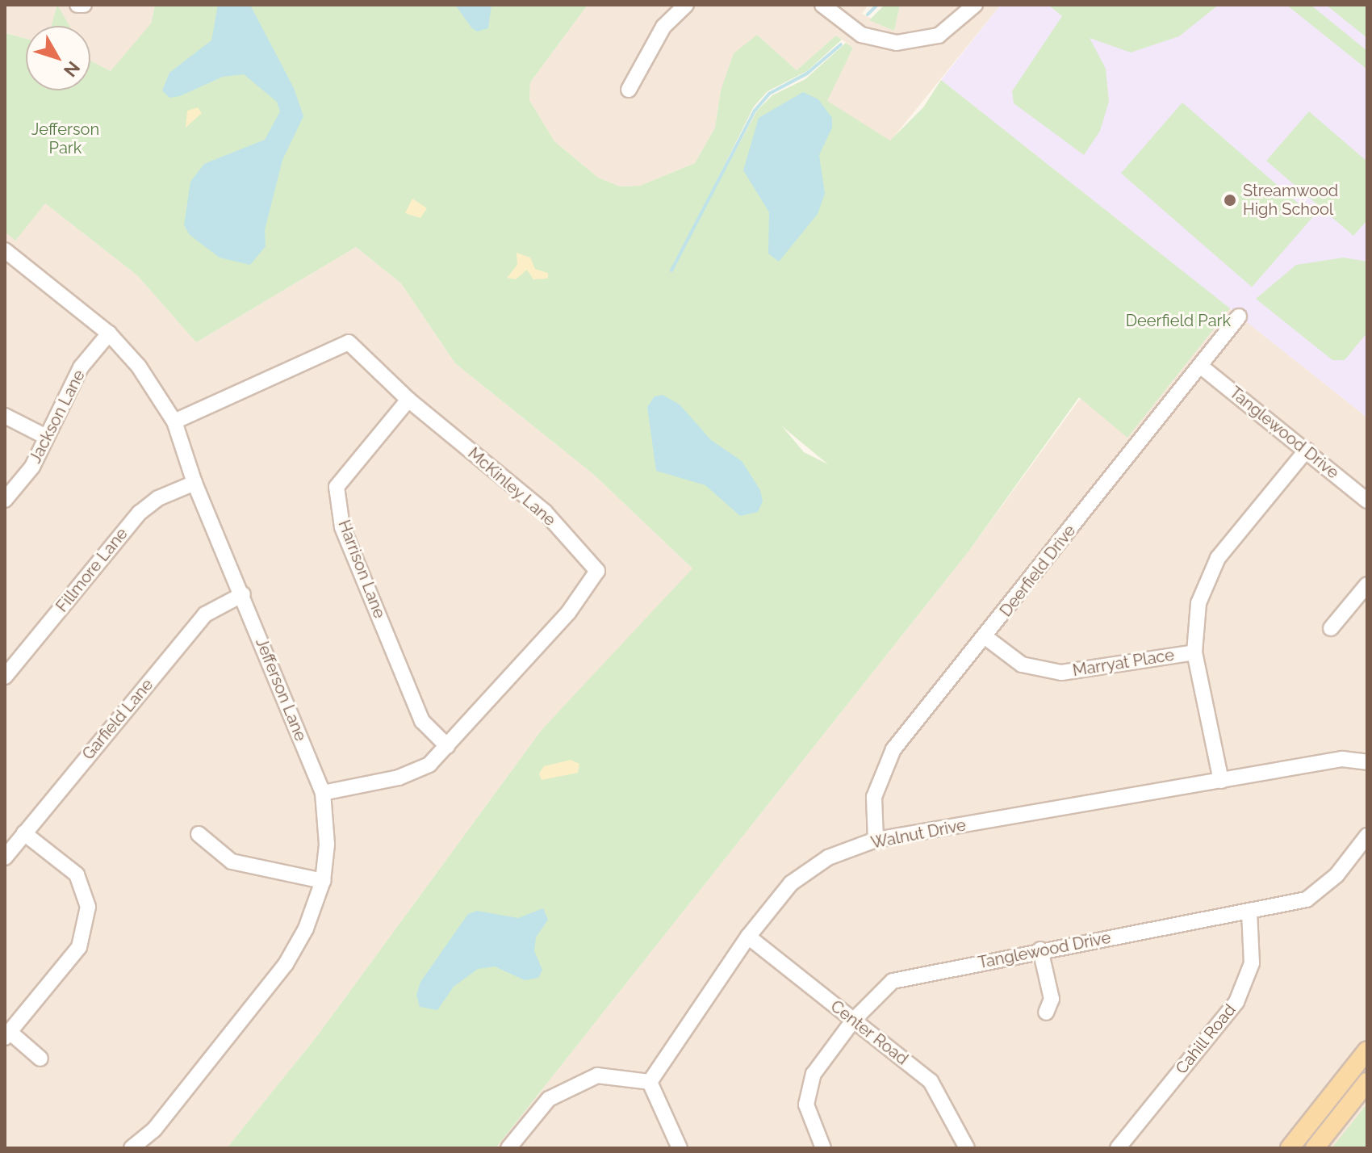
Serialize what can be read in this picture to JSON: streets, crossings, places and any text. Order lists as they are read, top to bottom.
{
  "streets": {
    "street": [
      "Jackson Lane",
      "Tanglewood Drive",
      "McKinley Lane",
      "Harrison Lane",
      "Fillmore Lane",
      "Deerfield Drive",
      "Marryat Place",
      "Jefferson Lane",
      "Garfield Lane",
      "Walnut Drive",
      "Center Road",
      "Cahill Road"
    ]
  },
  "crossings": [
    ["Jackson Lane", "Jefferson Lane"],
    ["Tanglewood Drive", "Deerfield Drive"],
    ["Tanglewood Drive", "Center Road"],
    ["Tanglewood Drive", "Cahill Road"],
    ["McKinley Lane", "Harrison Lane"],
    ["McKinley Lane", "Jefferson Lane"],
    ["Fillmore Lane", "Jefferson Lane"],
    ["Deerfield Drive", "Marryat Place"],
    ["Deerfield Drive", "Walnut Drive"],
    ["Jefferson Lane", "Garfield Lane"],
    ["Walnut Drive", "Center Road"]
  ],
  "parks": ["Jefferson Park", "Deerfield Park"],
  "places": ["Streamwood High School"],
  "north": "bottom right"
}
